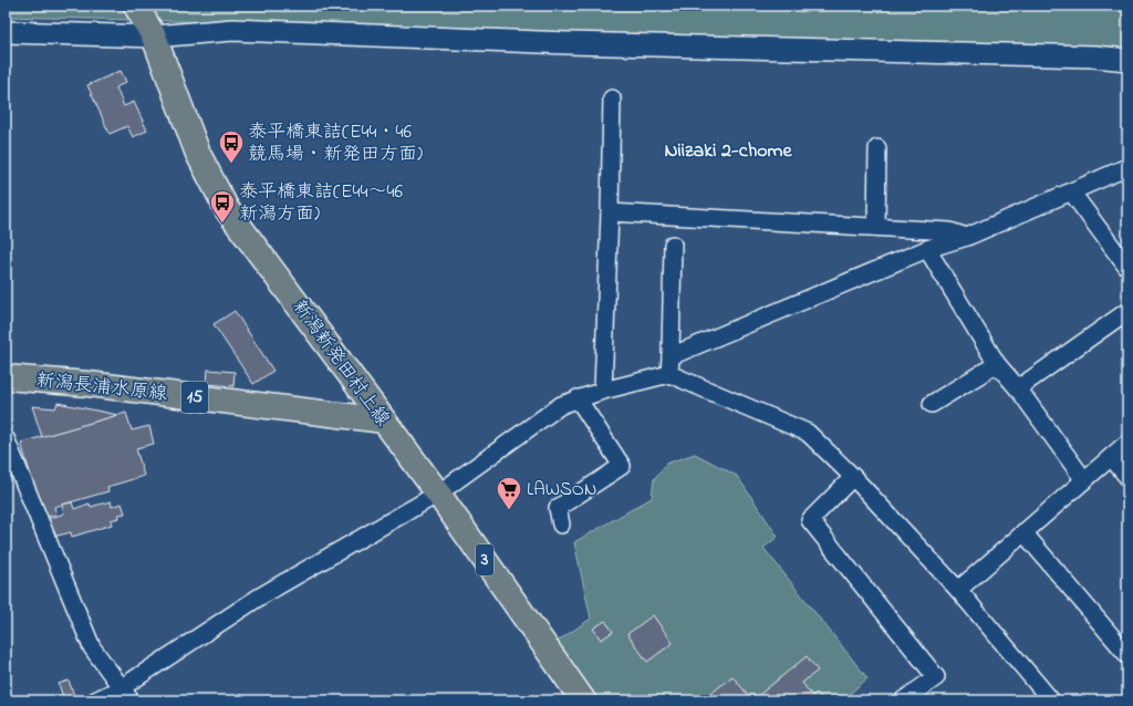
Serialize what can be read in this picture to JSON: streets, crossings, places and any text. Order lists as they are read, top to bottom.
{
  "streets": {
    "main road": [
      "新潟新発田村上線",
      "新潟長浦水原線",
      "15",
      "3"
    ]
  },
  "crossings": [
    ["新潟新発田村上線", "新潟長浦水原線"]
  ],
  "districts": ["Niizaki 2-chome"],
  "places": {
    "bus stop": ["泰平橋東詰(E44・46 競馬場・新発田方面)", "泰平橋東詰(E44～46 新潟方面)"],
    "supermarket": ["LAWSON"]
  }
}
